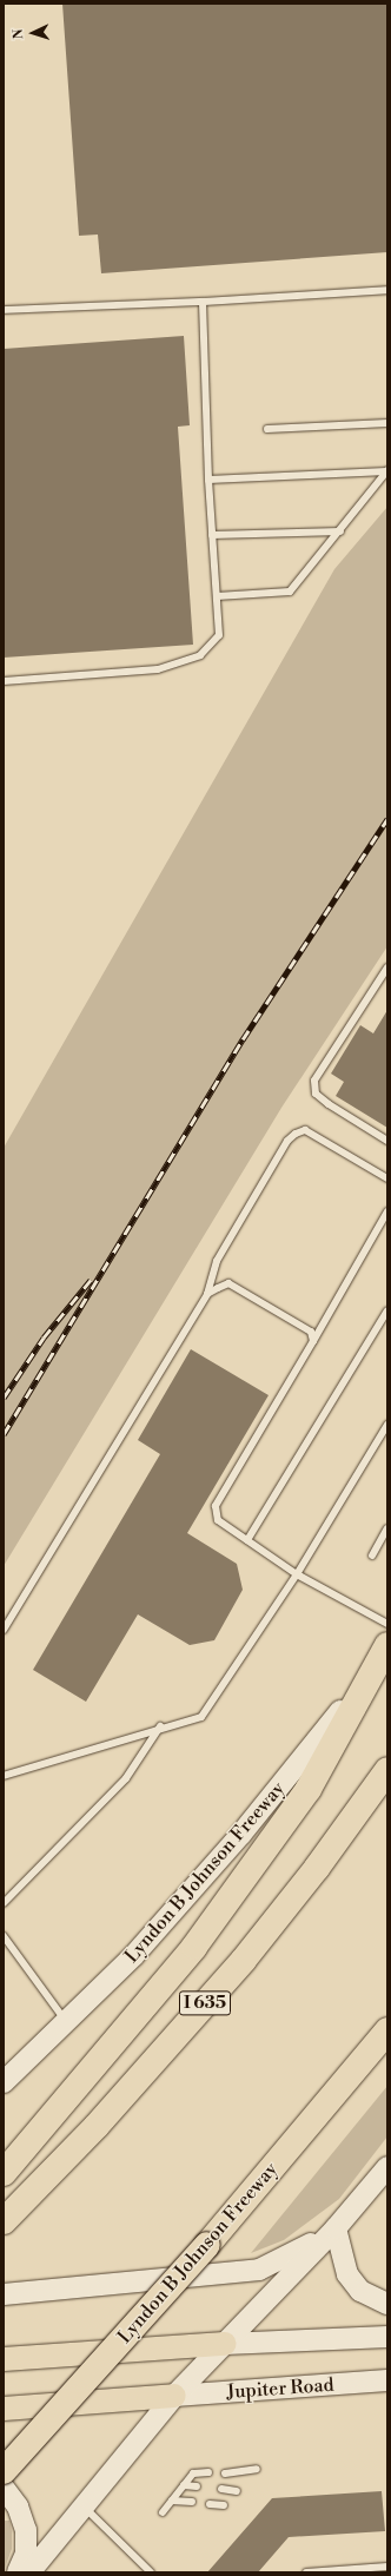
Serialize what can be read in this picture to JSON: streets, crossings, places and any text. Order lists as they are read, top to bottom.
{
  "streets": {
    "highway": ["Lyndon B Johnson Freeway", "I 635"],
    "main road": ["Jupiter Road"]
  },
  "north": "left"
}
